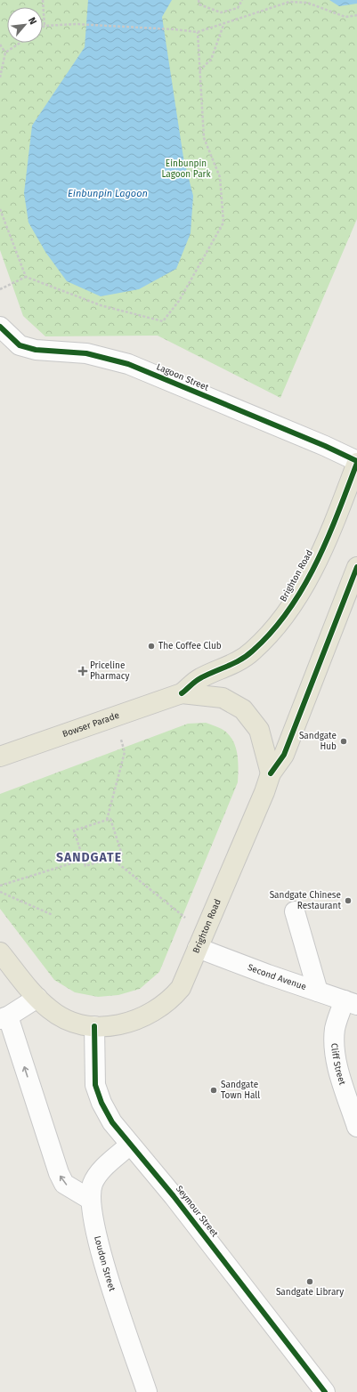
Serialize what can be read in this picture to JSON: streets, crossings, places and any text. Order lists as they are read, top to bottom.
{
  "streets": {
    "main road": ["Brighton Road", "Bowser Parade"],
    "street": [
      "Lagoon Street",
      "Second Avenue",
      "Cliff Street",
      "Seymour Street",
      "Loudon Street"
    ]
  },
  "crossings": [
    ["Lagoon Street", "Brighton Road"],
    ["Brighton Road", "Bowser Parade"],
    ["Brighton Road", "Second Avenue"],
    ["Brighton Road", "Seymour Street"],
    ["Second Avenue", "Cliff Street"],
    ["Seymour Street", "Loudon Street"]
  ],
  "districts": ["SANDGATE"],
  "water": ["Einbunpin Lagoon"],
  "parks": ["Einbunpin Lagoon Park"],
  "places": {
    "other": [
      "The Coffee Club",
      "Sandgate Hub",
      "Sandgate Chinese Restaurant",
      "Sandgate Town Hall",
      "Sandgate Library"
    ],
    "health": ["Priceline Pharmacy"]
  },
  "north": "top right"
}
